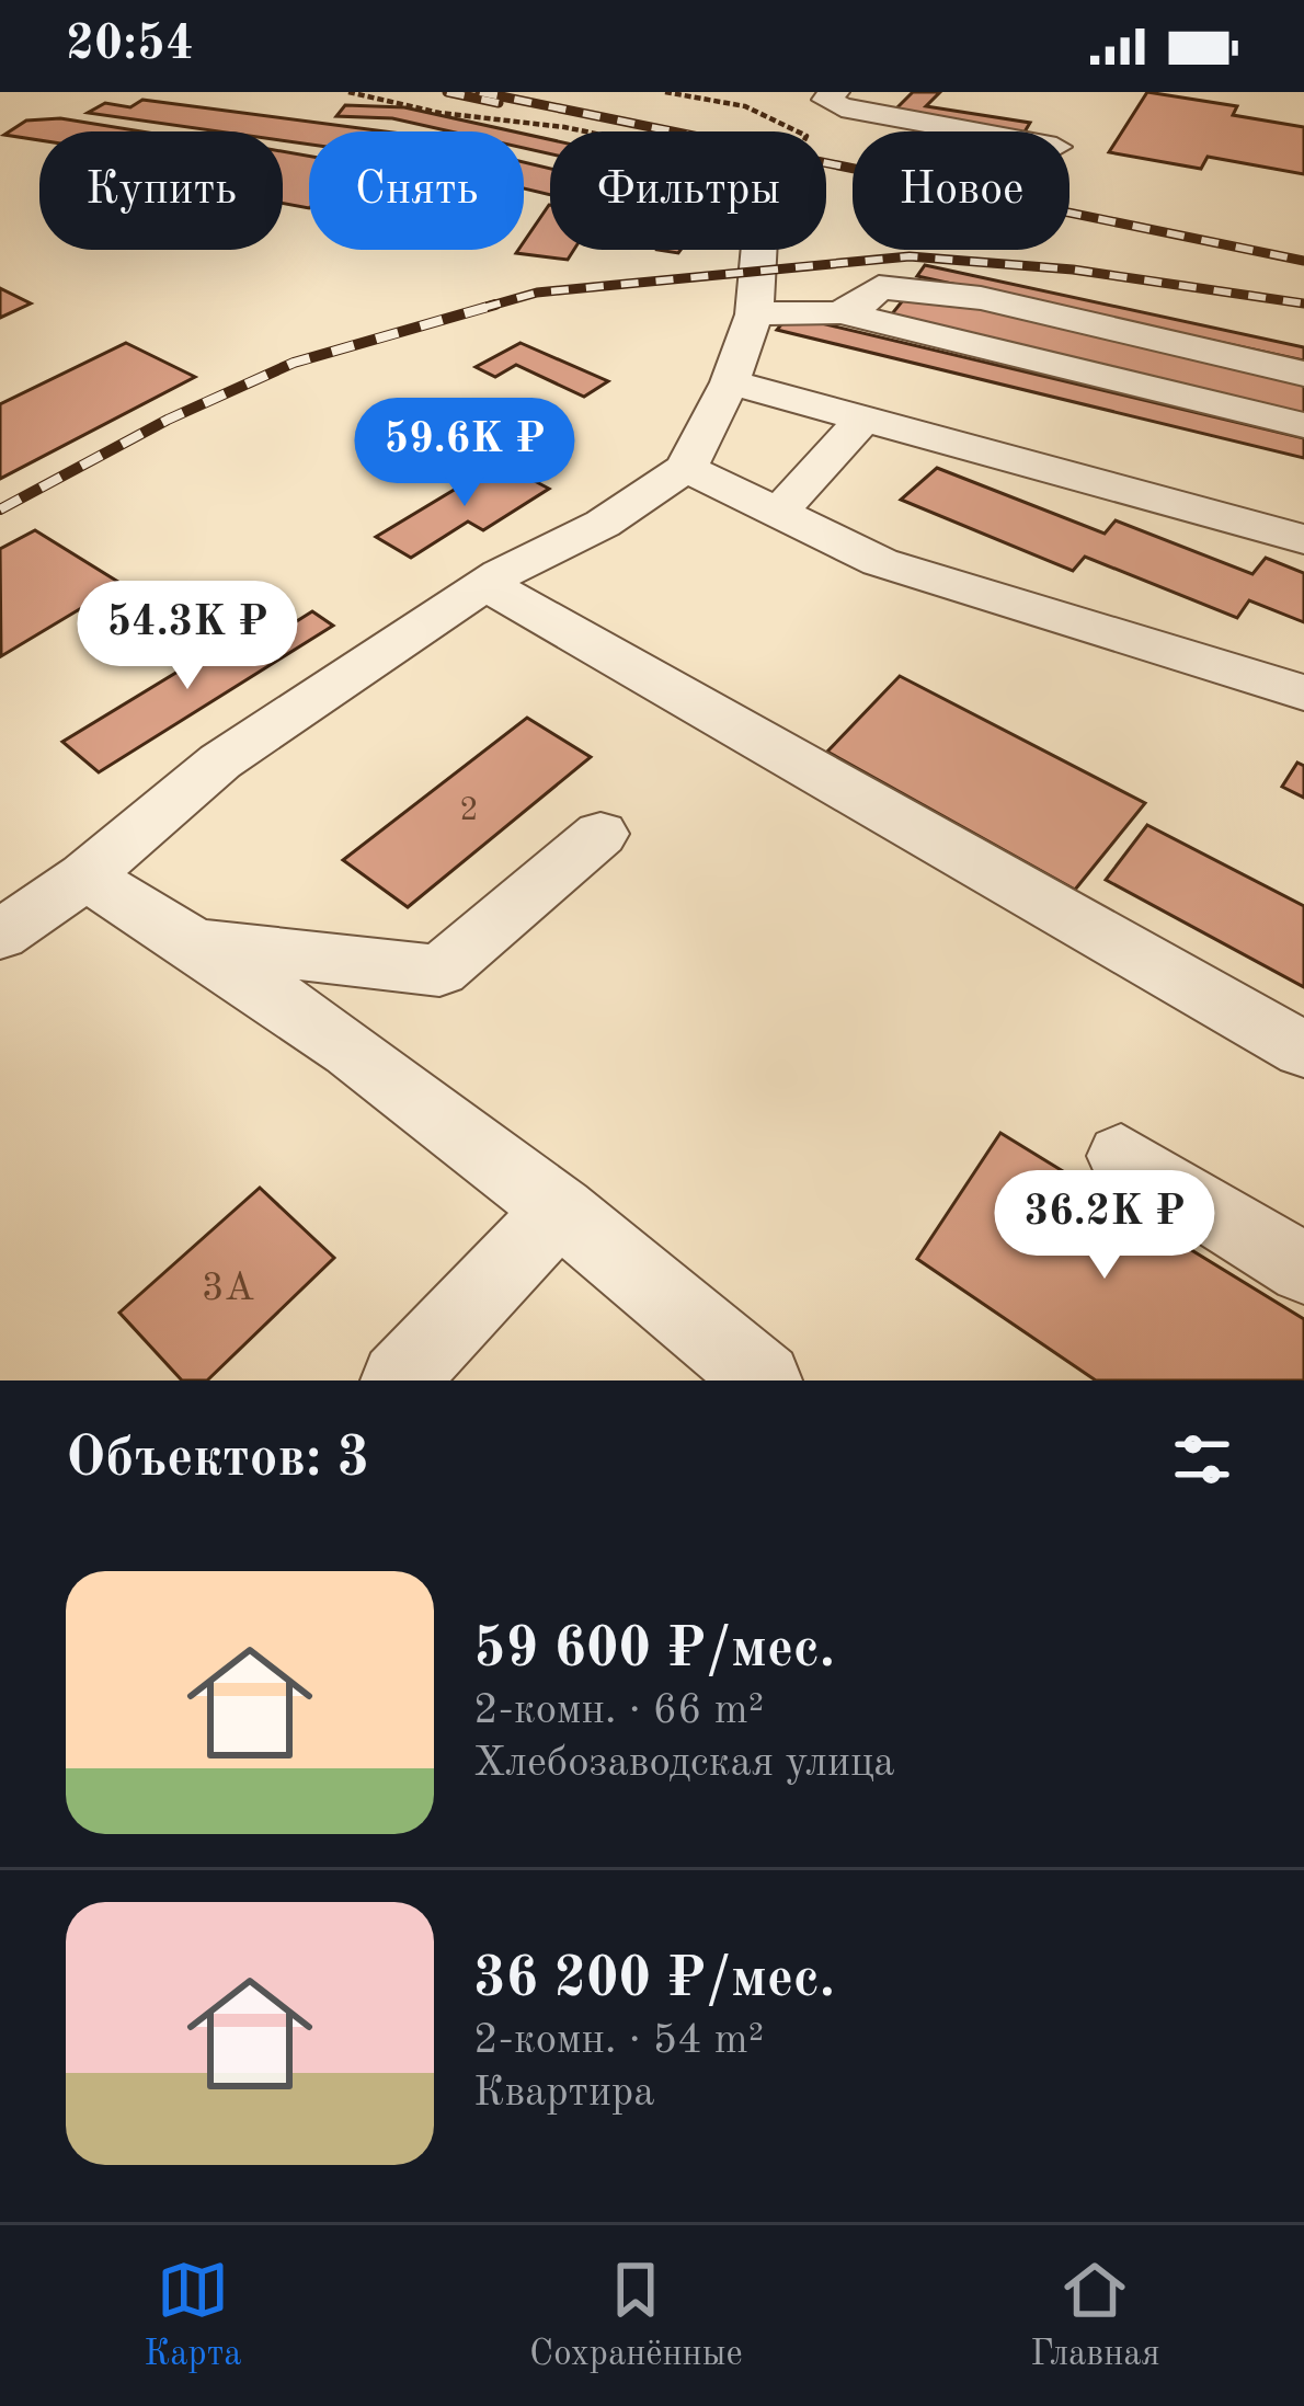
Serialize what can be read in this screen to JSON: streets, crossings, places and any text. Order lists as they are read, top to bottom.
{
  "house_numbers": ["2", "3А"],
  "page": {
    "status": "20:54",
    "chip": [
      "Купить",
      "Снять",
      "Фильтры",
      "Новое"
    ],
    "price": ["59.6K ₽", "54.3K ₽", "36.2K ₽"],
    "heading": "Объектов: 3",
    "list": [
      {
        "name": "59 600 ₽/мес.",
        "note": "2-комн. · 66 m² · Хлебозаводская улица"
      },
      {
        "name": "36 200 ₽/мес.",
        "note": "2-комн. · 54 m² · Квартира"
      }
    ],
    "tabs": ["Карта", "Сохранённые", "Главная"]
  }
}
